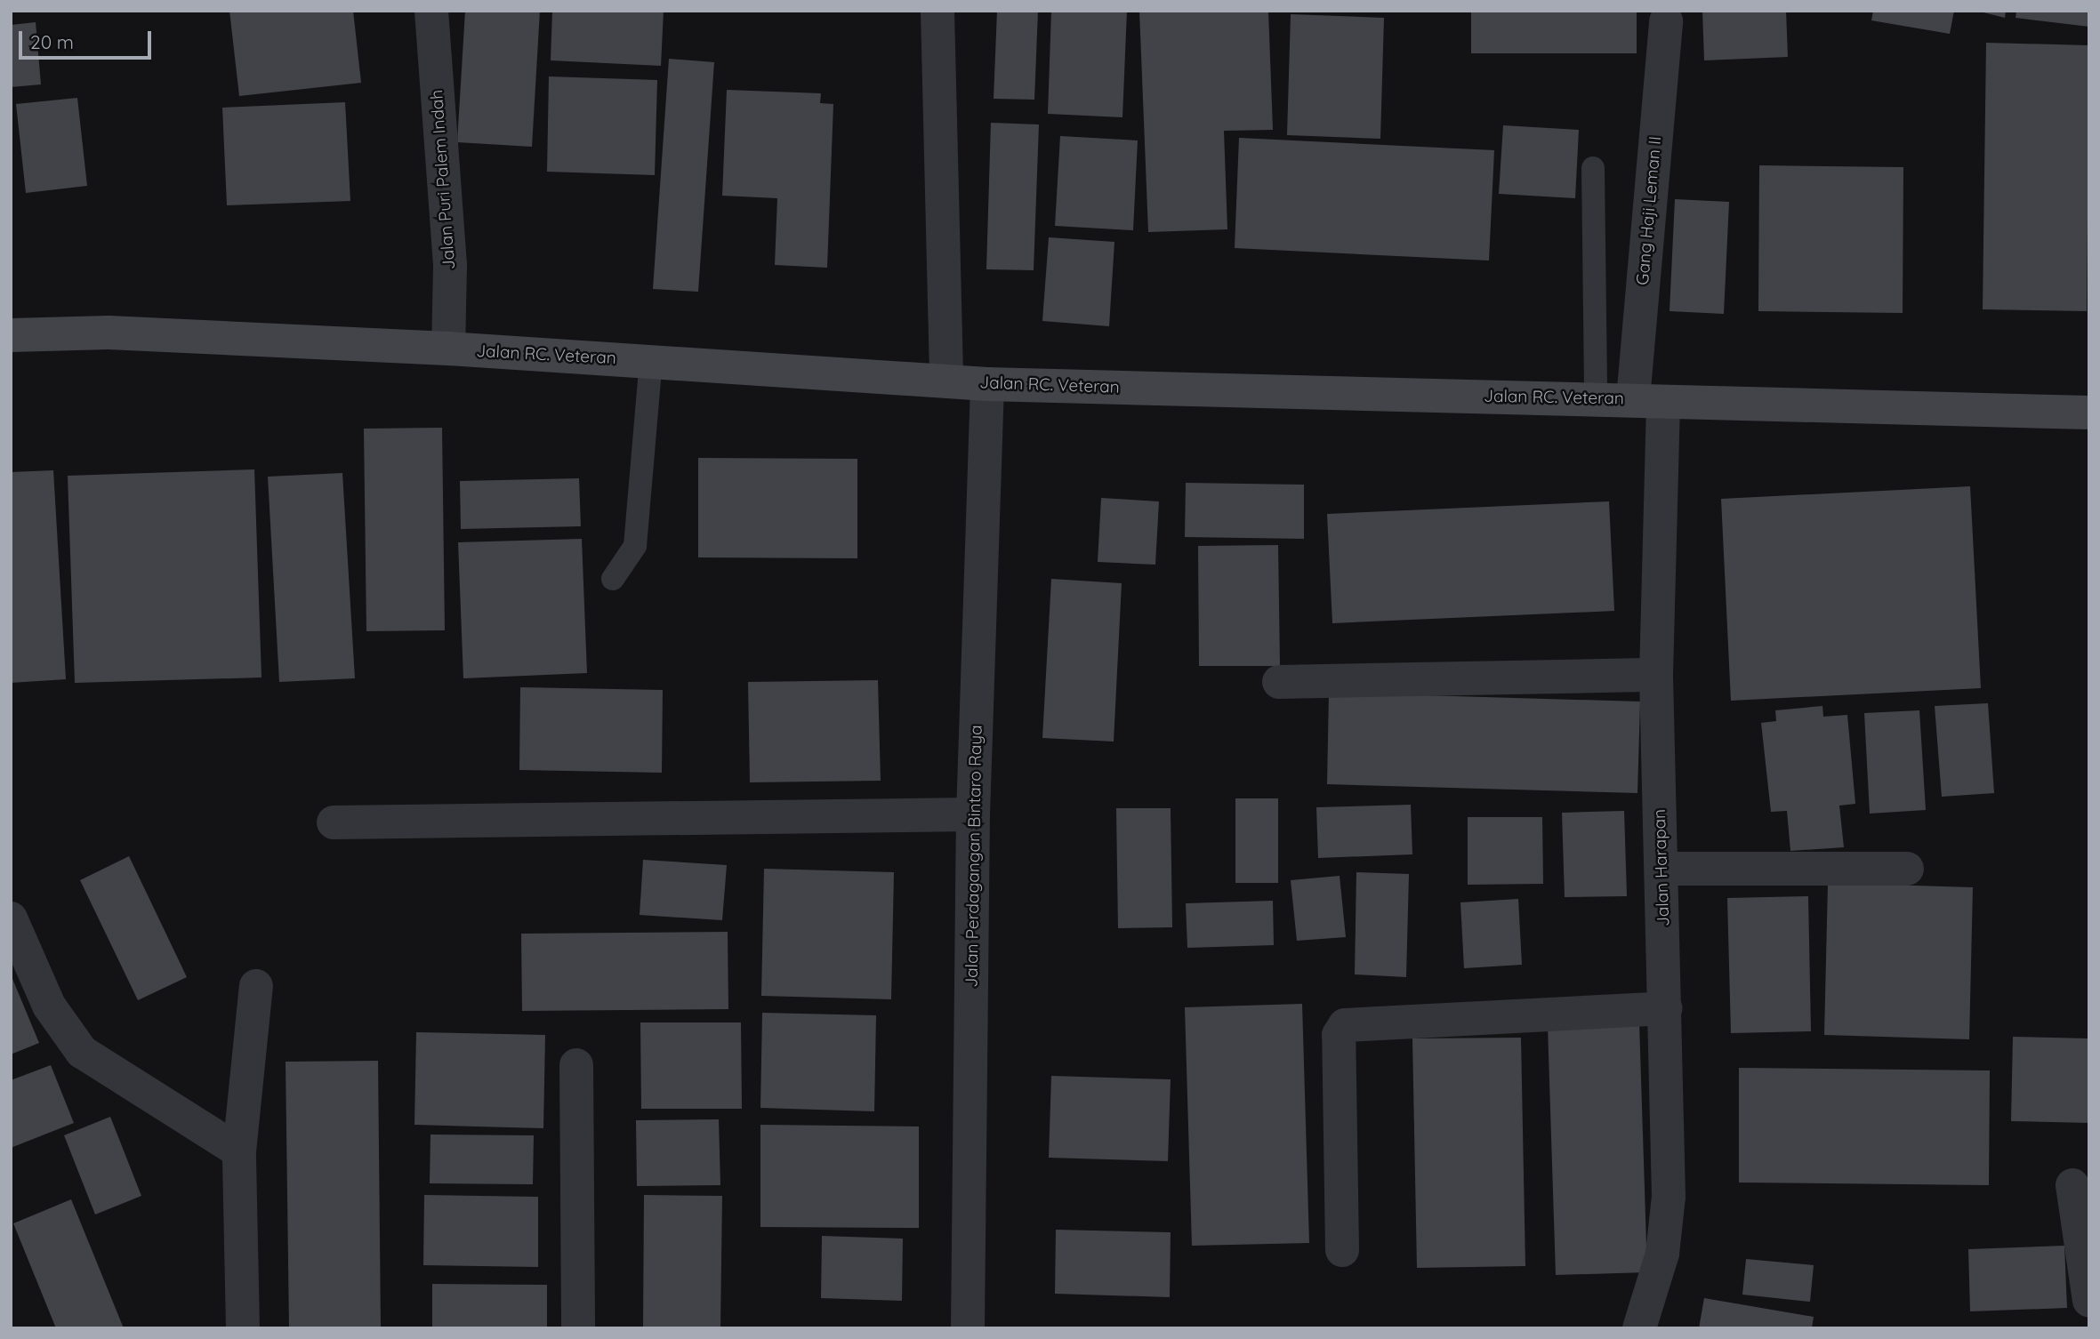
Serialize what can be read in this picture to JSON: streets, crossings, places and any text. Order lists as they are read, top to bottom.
{
  "streets": {
    "main road": ["Jalan RC. Veteran"],
    "street": [
      "Jalan Puri Palem Indah",
      "Gang Haji Leman II",
      "Jalan Perdagangan Bintaro Raya",
      "Jalan Harapan"
    ]
  },
  "crossings": [
    ["Jalan Puri Palem Indah", "Jalan RC. Veteran"],
    ["Gang Haji Leman II", "Jalan RC. Veteran"],
    ["Gang Haji Leman II", "Jalan Harapan"],
    ["Jalan RC. Veteran", "Jalan Perdagangan Bintaro Raya"],
    ["Jalan RC. Veteran", "Jalan Harapan"]
  ],
  "scale_bar": "20 m"
}
